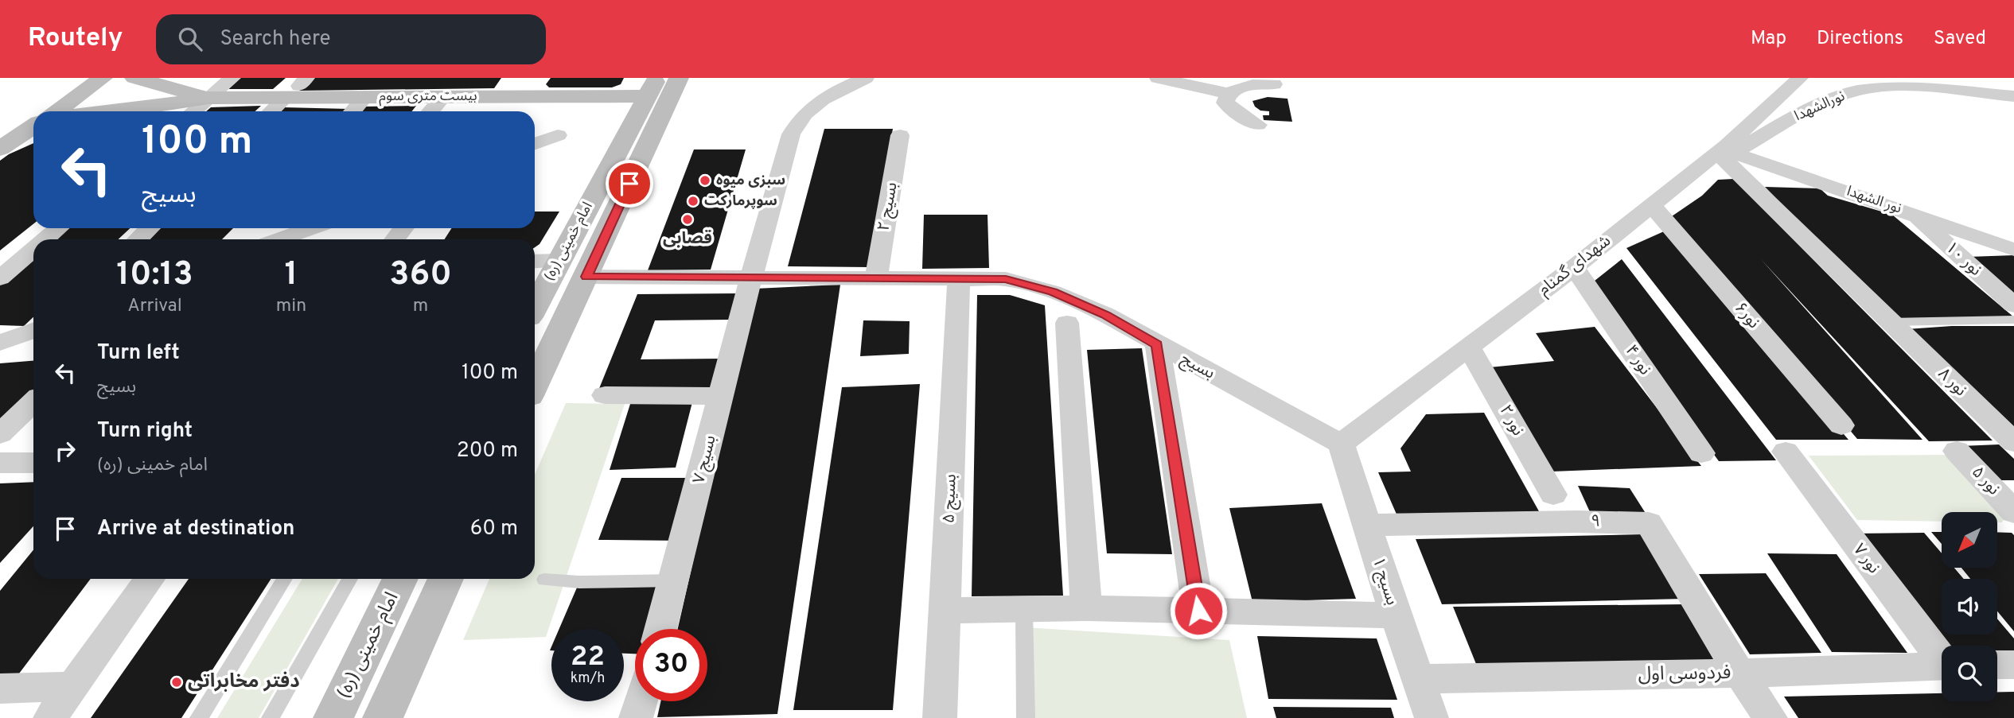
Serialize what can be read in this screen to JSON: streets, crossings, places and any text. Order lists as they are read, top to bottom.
{
  "streets": {
    "main road": ["بیست متری سوم", "امام خمینی (ره)"],
    "street": [
      "نورالشهدا",
      "نور الشهدا",
      "بسیج ۲",
      "نور ۱۰",
      "شهدای گمنام",
      "نور۶",
      "نور ۴",
      "بسیج",
      "نور ۸",
      "نور ۲",
      "بسیج ۷",
      "نور ۵",
      "بسیج ۵",
      "۹",
      "نور ۷",
      "بسیج ۱",
      "فردوسی اول"
    ]
  },
  "crossings": [
    ["بیست متری سوم", "امام خمینی (ره)"],
    ["نورالشهدا", "نور الشهدا"],
    ["نورالشهدا", "شهدای گمنام"],
    ["نورالشهدا", "نور ۸"],
    ["نور الشهدا", "نور ۱۰"],
    ["نور الشهدا", "شهدای گمنام"],
    ["نور الشهدا", "نور ۸"],
    ["بسیج ۲", "بسیج"],
    ["امام خمینی (ره)", "بسیج"],
    ["شهدای گمنام", "نور۶"],
    ["شهدای گمنام", "نور ۴"],
    ["شهدای گمنام", "بسیج"],
    ["شهدای گمنام", "نور ۸"],
    ["شهدای گمنام", "نور ۲"],
    ["شهدای گمنام", "بسیج ۱"],
    ["بسیج", "بسیج ۷"],
    ["بسیج", "بسیج ۵"],
    ["بسیج", "بسیج ۱"],
    ["۹", "بسیج ۱"],
    ["۹", "فردوسی اول"],
    ["بسیج ۱", "فردوسی اول"]
  ],
  "places": [
    "سبزی میوه",
    "سوپرمارکت",
    "قصابی",
    "دفتر مخابراتی"
  ],
  "north": "bottom left",
  "page": {
    "header": "Routely",
    "search": "Search here",
    "nav": ["Map", "Directions", "Saved"],
    "turn": ["100 m", "بسیج"],
    "eta": [
      "10:13",
      "Arrival",
      "1",
      "min",
      "360",
      "m"
    ],
    "list": [
      {
        "name": "Turn left",
        "note": "بسیج",
        "value": "100 m"
      },
      {
        "name": "Turn right",
        "note": "امام خمینی (ره)",
        "value": "200 m"
      },
      {
        "name": "Arrive at destination",
        "value": "60 m"
      }
    ],
    "speed": "22 km/h",
    "limit": "30"
  }
}
